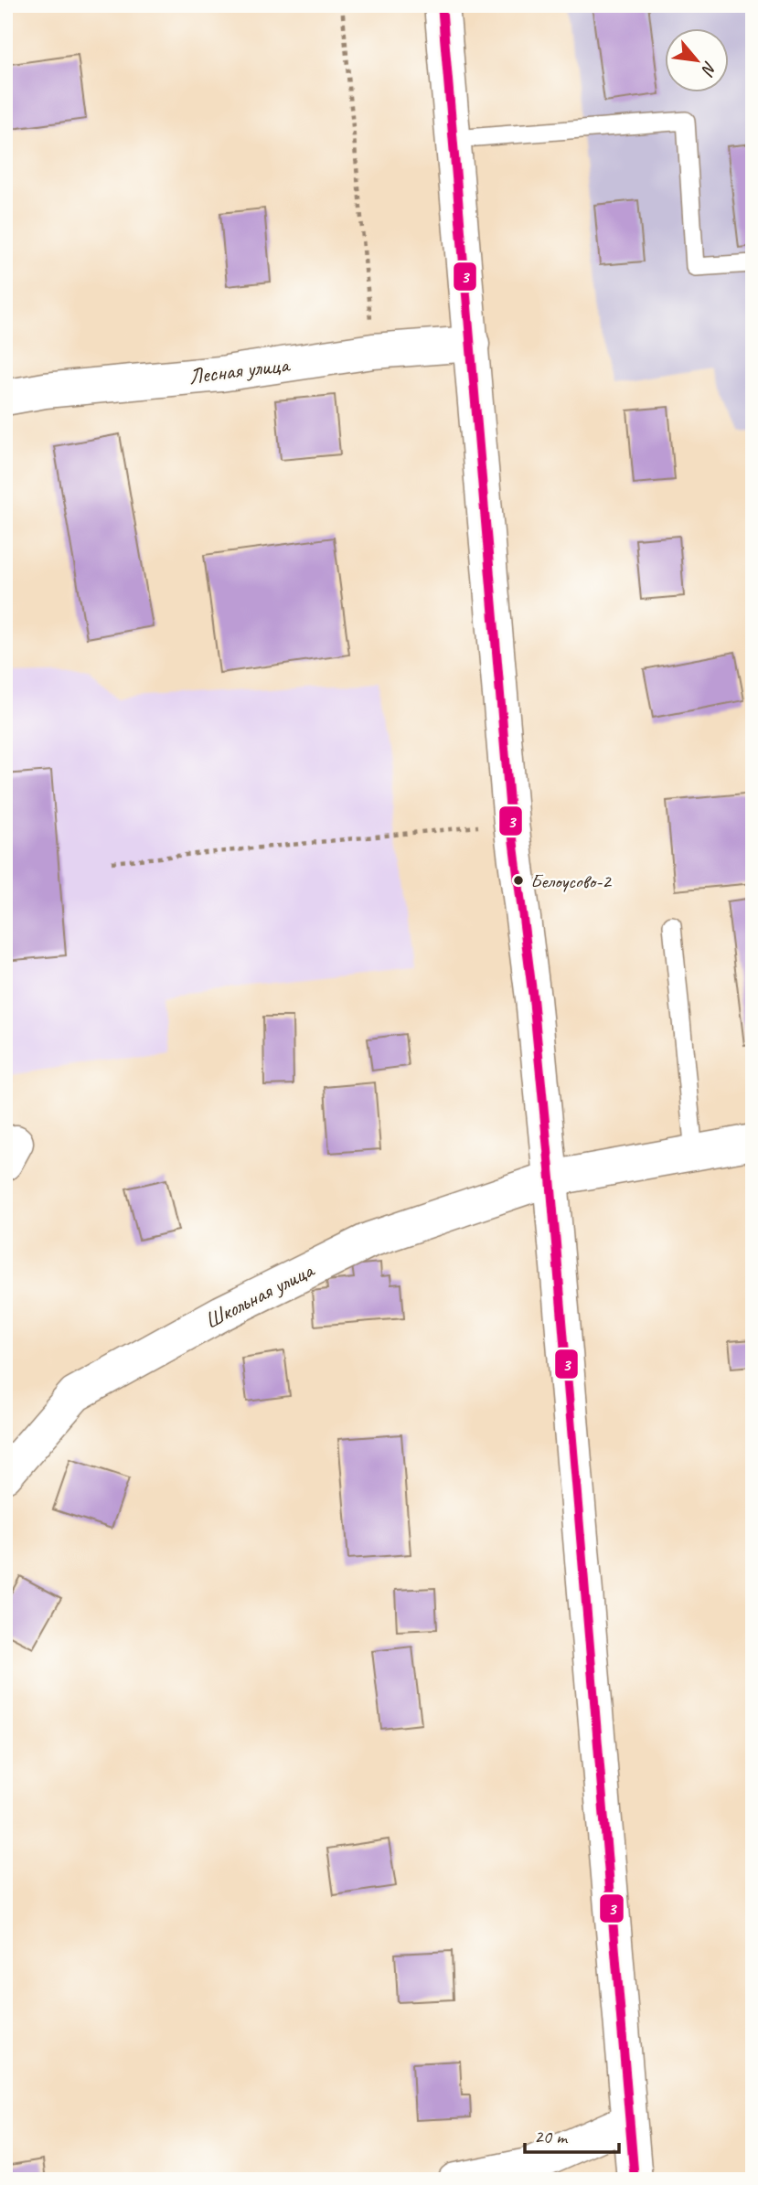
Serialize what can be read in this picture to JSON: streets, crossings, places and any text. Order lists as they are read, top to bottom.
{
  "streets": {
    "main road": ["Лесная улица", "Школьная улица"]
  },
  "places": ["Белоусово-2"],
  "lines": ["transit line 3"],
  "scale_bar": "20 m",
  "north": "bottom right"
}
